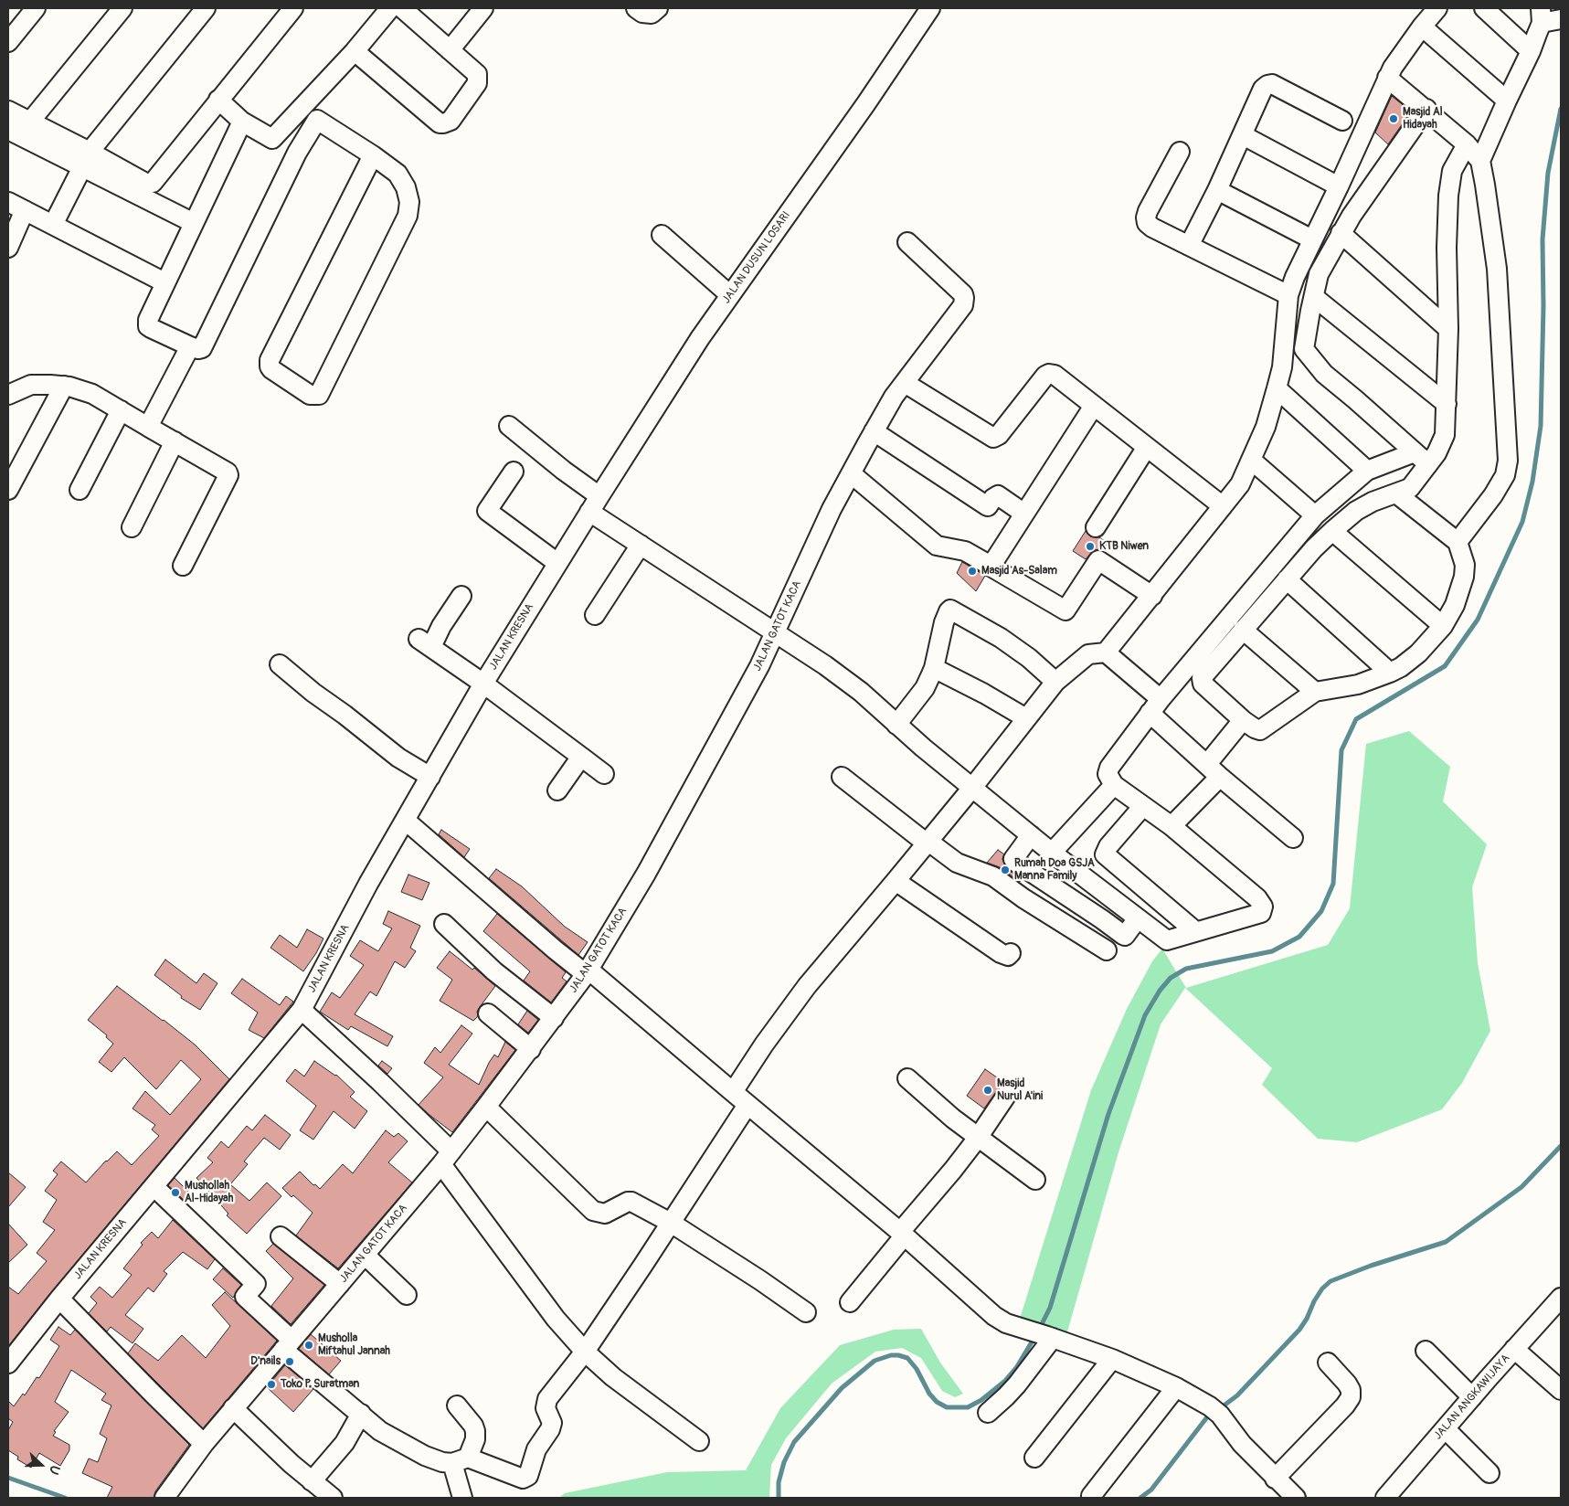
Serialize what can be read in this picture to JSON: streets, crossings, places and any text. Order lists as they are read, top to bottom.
{
  "streets": {
    "street": [
      "JALAN DUSUN LOSARI",
      "JALAN GATOT KACA",
      "JALAN KRESNA",
      "JALAN ANGKAWIJAYA"
    ]
  },
  "crossings": [
    ["JALAN DUSUN LOSARI", "JALAN KRESNA"]
  ],
  "places": [
    "Masjid Al Hidayah",
    "KTB Niwen",
    "Masjid As-Salam",
    "Rumah Doa GSJA Manna Family",
    "Masjid Nurul A'ini",
    "Mushollah Al-Hidayah",
    "Musholla Miftahul Jannah",
    "D'nails",
    "Toko P. Suratman"
  ],
  "north": "right"
}
